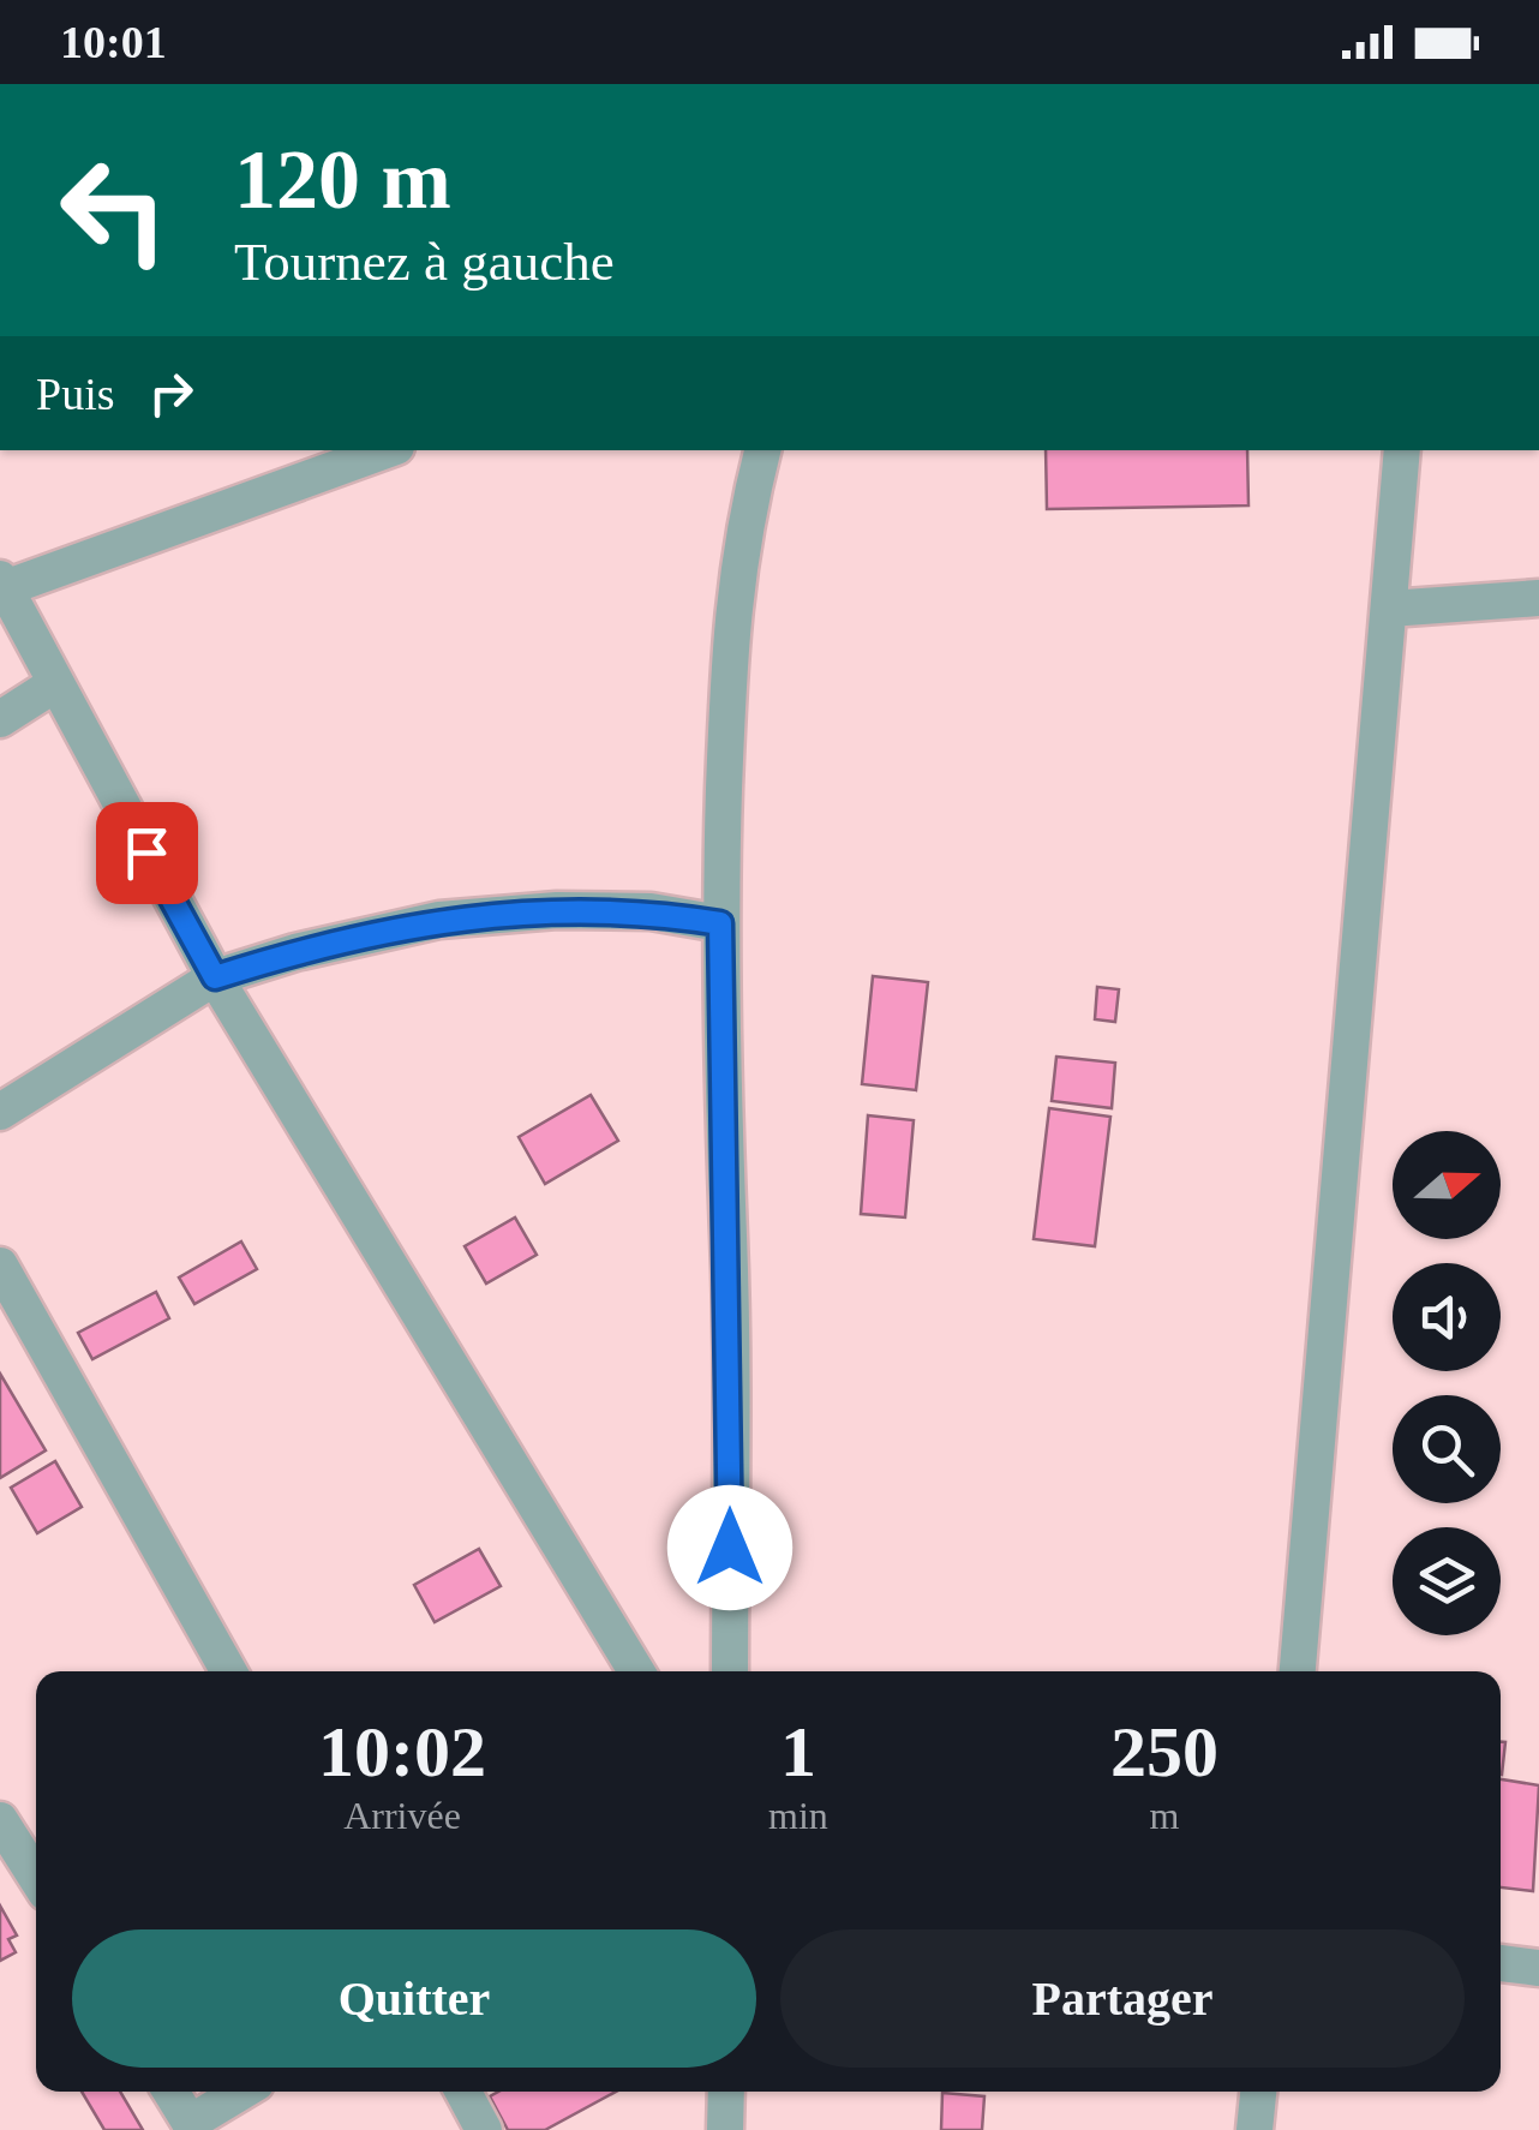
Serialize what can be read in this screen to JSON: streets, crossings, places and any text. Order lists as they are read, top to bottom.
{
  "north": "right",
  "page": {
    "status": "10:01",
    "turn": ["120 m", "Tournez à gauche"],
    "then": "Puis",
    "eta": [
      "10:02",
      "Arrivée",
      "1",
      "min",
      "250",
      "m"
    ],
    "buttons": ["Quitter", "Partager"]
  }
}
